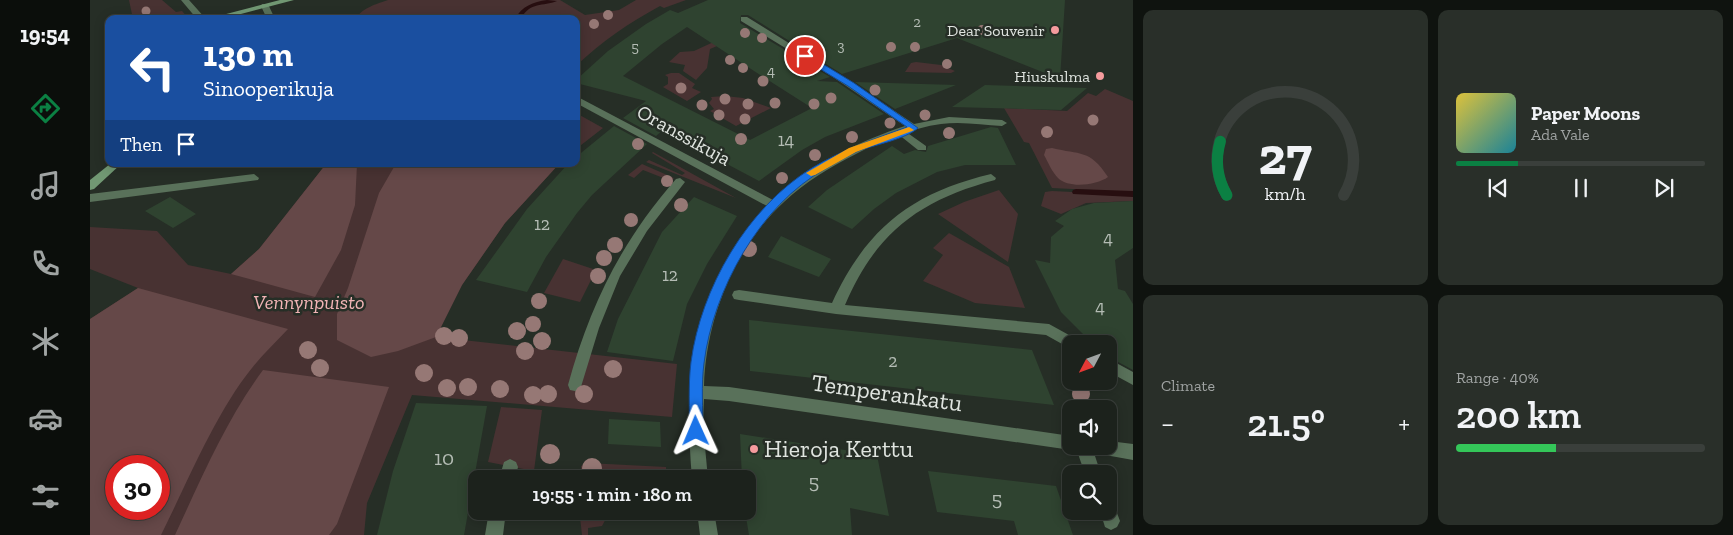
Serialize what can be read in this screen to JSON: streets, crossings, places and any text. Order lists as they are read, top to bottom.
{
  "streets": {
    "street": ["Oranssikuja", "Temperankatu"]
  },
  "parks": ["Vennynpuisto"],
  "places": ["Dear Souvenir", "Hiuskulma", "Hieroja Kerttu"],
  "house_numbers": [
    "2",
    "3",
    "5",
    "4",
    "14",
    "12",
    "4",
    "12",
    "4",
    "2",
    "10",
    "5",
    "5"
  ],
  "north": "bottom left",
  "page": {
    "tabs": "19:54",
    "turn": ["130 m", "Sinooperikuja"],
    "song": ["Paper Moons", "Ada Vale"],
    "then": "Then",
    "tile": [
      "Climate",
      ["Range · 40%", "200 km"]
    ],
    "heat": ["−", "21.5°", "+"],
    "limit": "30",
    "trip": "19:55 · 1 min · 180 m",
    "gauge": ["27", "km/h"]
  }
}
